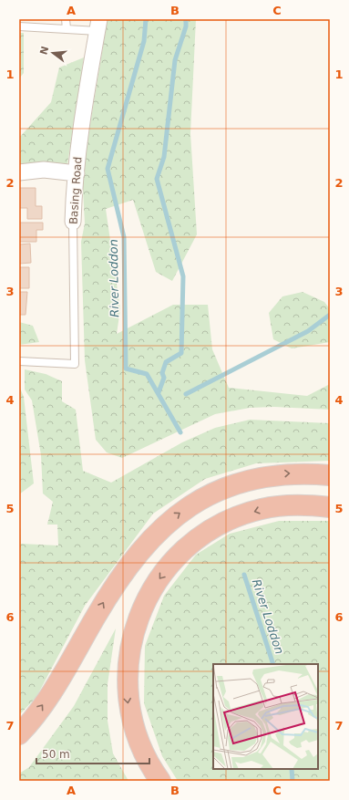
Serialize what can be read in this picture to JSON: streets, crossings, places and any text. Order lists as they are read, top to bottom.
{
  "streets": {
    "street": ["Basing Road"]
  },
  "water": ["River Loddon"],
  "scale_bar": "50 m",
  "north": "left",
  "grid": {
    "columns": ["A", "B", "C"],
    "rows": [
      "1",
      "2",
      "3",
      "4",
      "5",
      "6",
      "7"
    ]
  }
}
